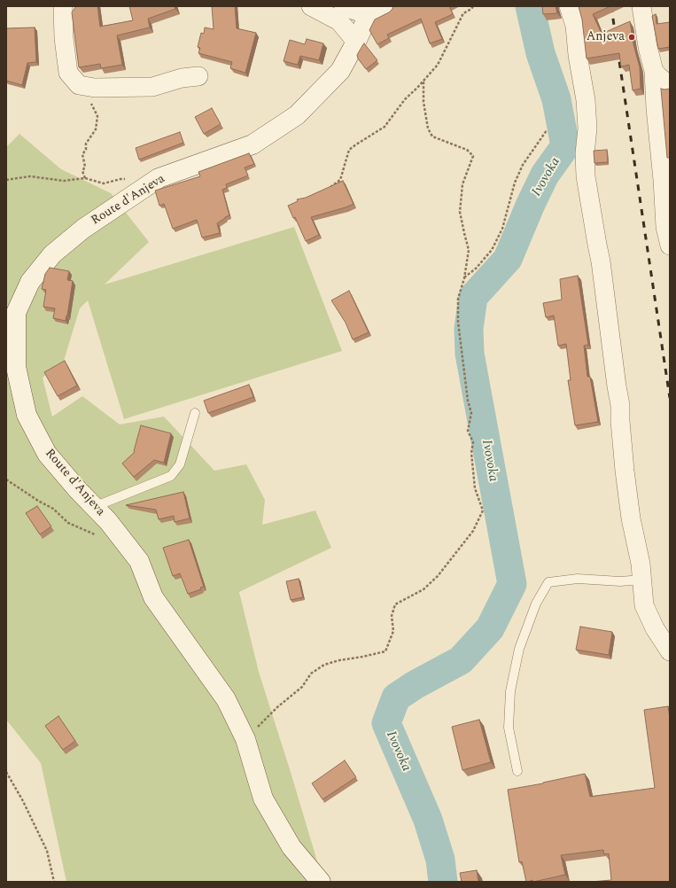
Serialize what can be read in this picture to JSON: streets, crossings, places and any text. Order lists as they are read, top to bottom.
{
  "streets": {
    "street": ["Route d'Anjeva"]
  },
  "water": ["Ivovoka"],
  "places": ["Anjeva"]
}
